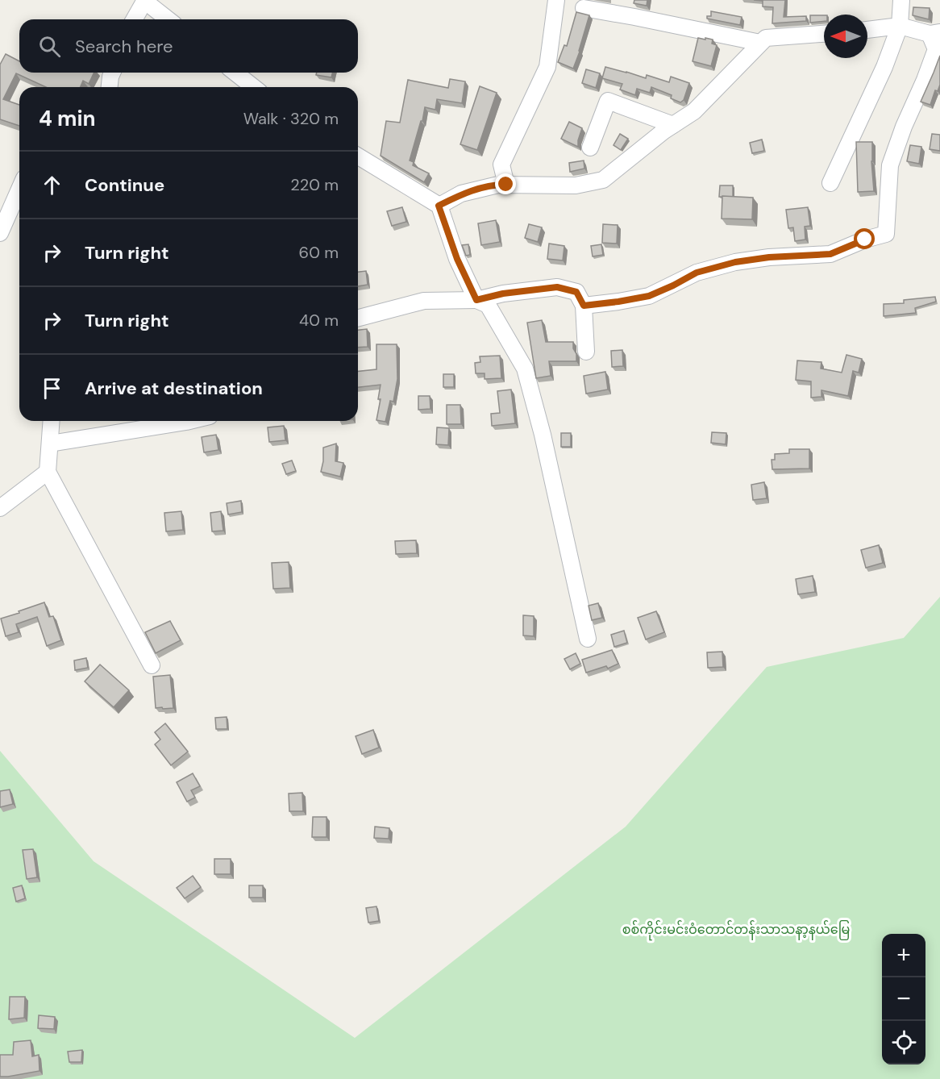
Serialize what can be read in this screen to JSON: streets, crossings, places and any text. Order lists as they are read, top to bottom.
{
  "parks": ["စစ်ကိုင်းမင်းဝံတောင်တန်းသာသနာ့နယ်မြေ"],
  "north": "left",
  "page": {
    "search": "Search here",
    "heading": ["4 min", "Walk · 320 m"],
    "list": [
      ["Continue", "220 m"],
      ["Turn right", "60 m"],
      ["Turn right", "40 m"],
      "Arrive at destination"
    ],
    "map_buttons": ["+", "−"]
  }
}
